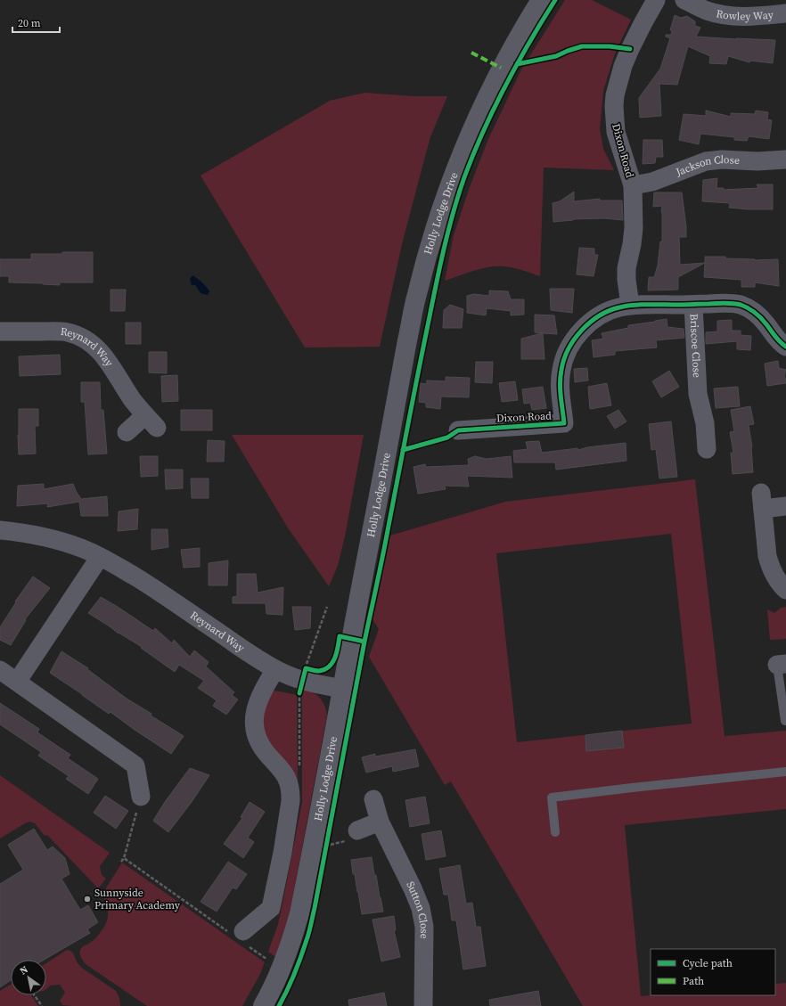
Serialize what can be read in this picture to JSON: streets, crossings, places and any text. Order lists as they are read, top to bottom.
{
  "streets": {
    "main road": ["Holly Lodge Drive"],
    "street": [
      "Rowley Way",
      "Dixon Road",
      "Jackson Close",
      "Briscoe Close",
      "Reynard Way",
      "Sutton Close"
    ]
  },
  "crossings": [
    ["Dixon Road", "Jackson Close"],
    ["Dixon Road", "Briscoe Close"],
    ["Holly Lodge Drive", "Reynard Way"]
  ],
  "places": ["Sunnyside Primary Academy"],
  "legend": ["Cycle path", "Path"],
  "scale_bar": "20 m",
  "north": "top left"
}
